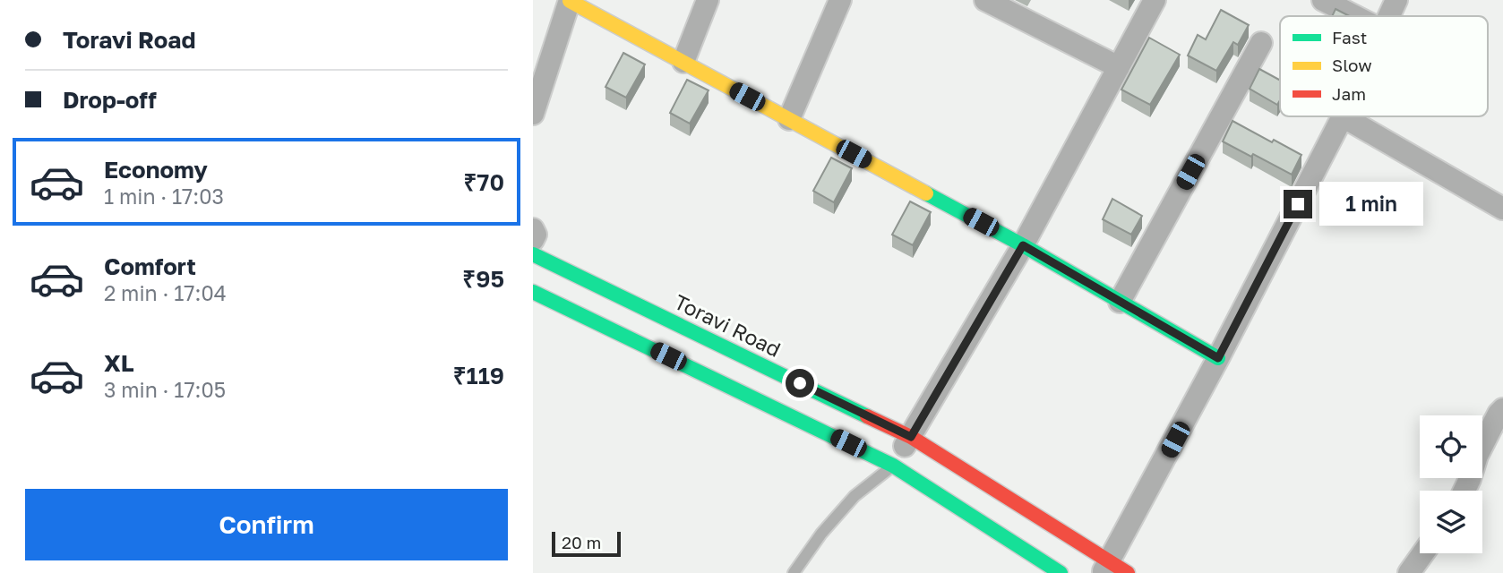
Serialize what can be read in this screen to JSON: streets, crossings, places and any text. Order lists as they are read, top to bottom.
{
  "streets": {
    "main road": ["Toravi Road"]
  },
  "legend": ["Fast", "Slow", "Jam"],
  "scale_bar": "20 m",
  "page": {
    "banner": ["Toravi Road", "Drop-off"],
    "list": [
      {
        "name": "Economy",
        "note": "1 min · 17:03",
        "value": "₹70"
      },
      {
        "name": "Comfort",
        "note": "2 min · 17:04",
        "value": "₹95"
      },
      {
        "name": "XL",
        "note": "3 min · 17:05",
        "value": "₹119"
      }
    ],
    "bubble": "1 min",
    "buttons": "Confirm",
    "scale": "20 m"
  }
}
